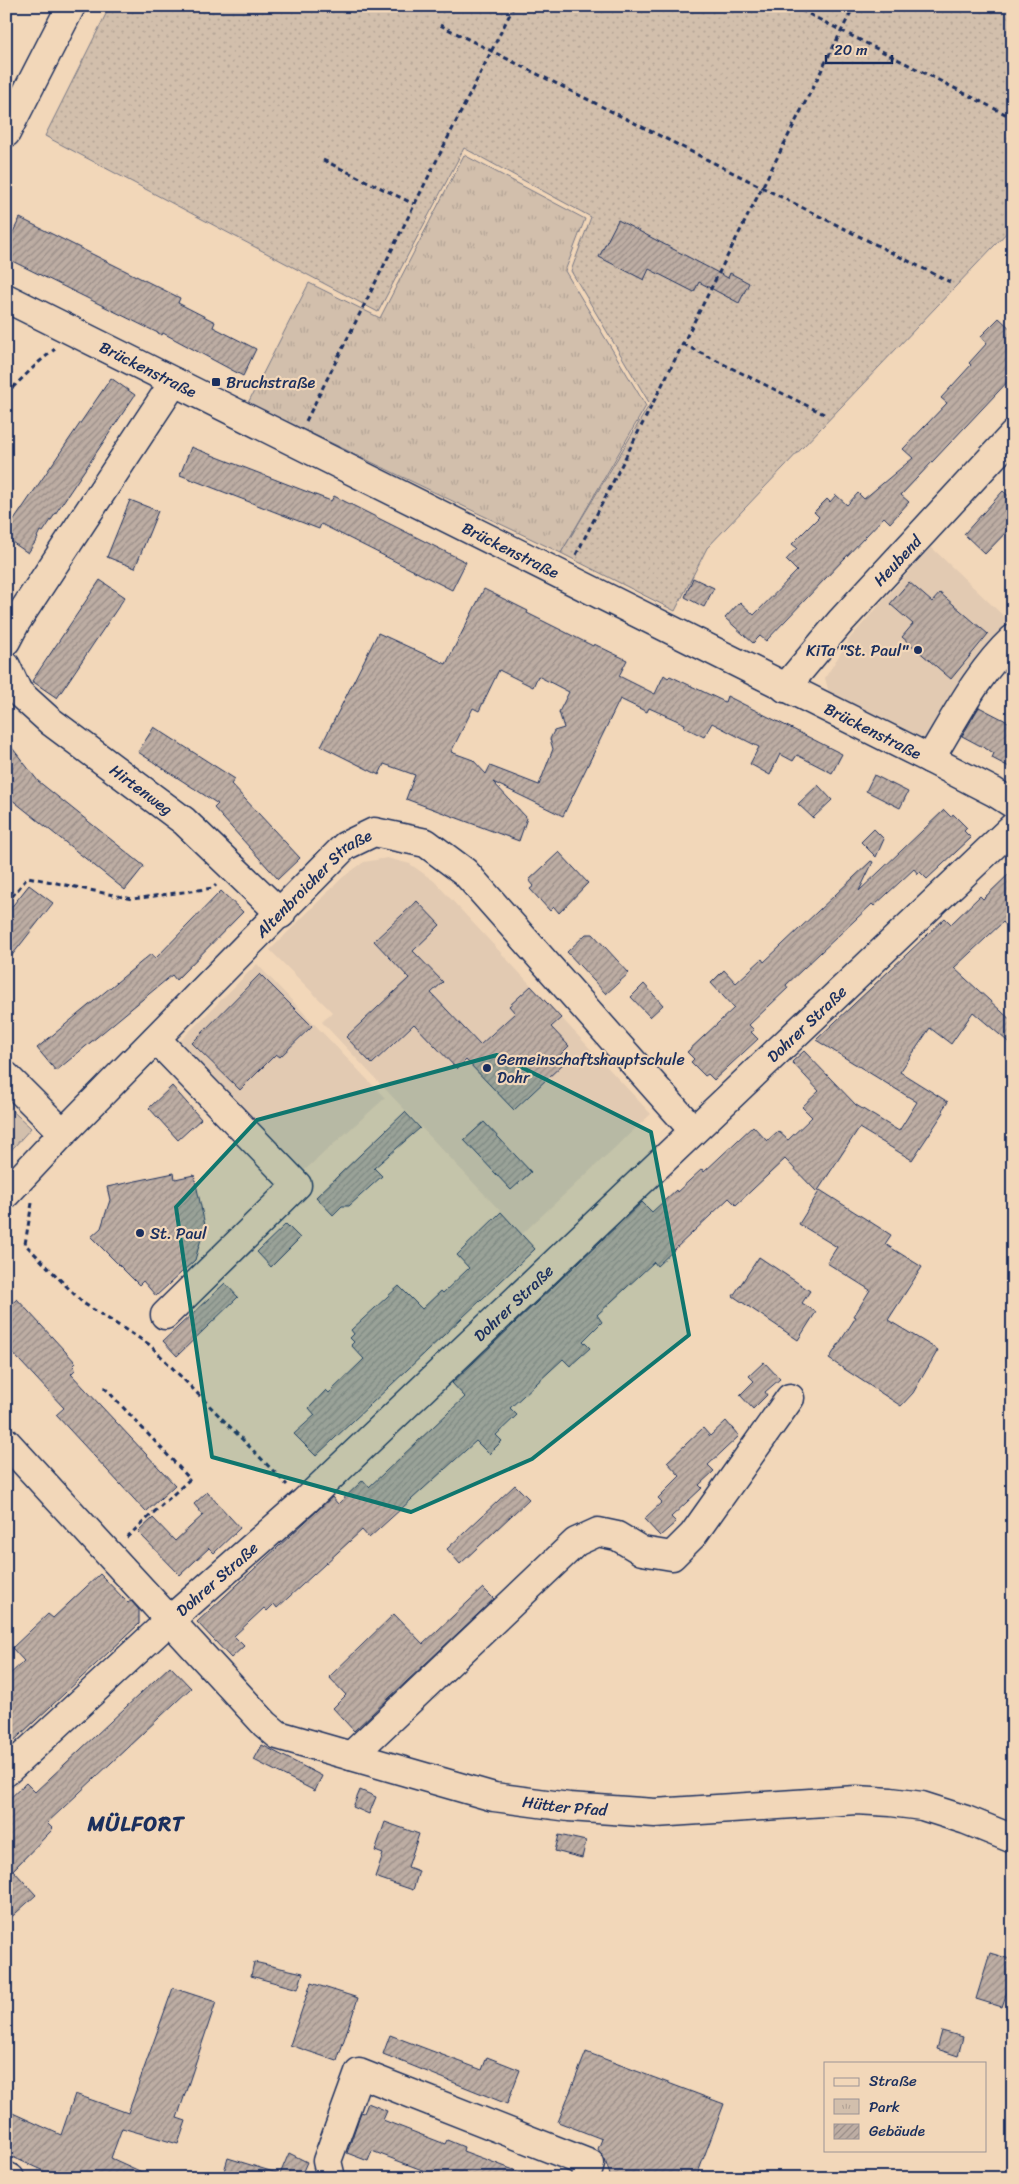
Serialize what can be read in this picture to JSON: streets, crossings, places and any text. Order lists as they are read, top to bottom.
{
  "streets": {
    "street": [
      "Brückenstraße",
      "Heubend",
      "Hirtenweg",
      "Altenbroicher Straße",
      "Dohrer Straße",
      "Hütter Pfad"
    ]
  },
  "crossings": [
    ["Brückenstraße", "Heubend"],
    ["Hirtenweg", "Altenbroicher Straße"],
    ["Altenbroicher Straße", "Dohrer Straße"],
    ["Dohrer Straße", "Hütter Pfad"]
  ],
  "districts": ["MÜLFORT"],
  "places": {
    "transit": ["Bruchstraße"],
    "other": ["KiTa \"St. Paul\"", "Gemeinschaftshauptschule Dohr", "St. Paul"]
  },
  "legend": ["Straße", "Park", "Gebäude"],
  "scale_bar": "20 m"
}
